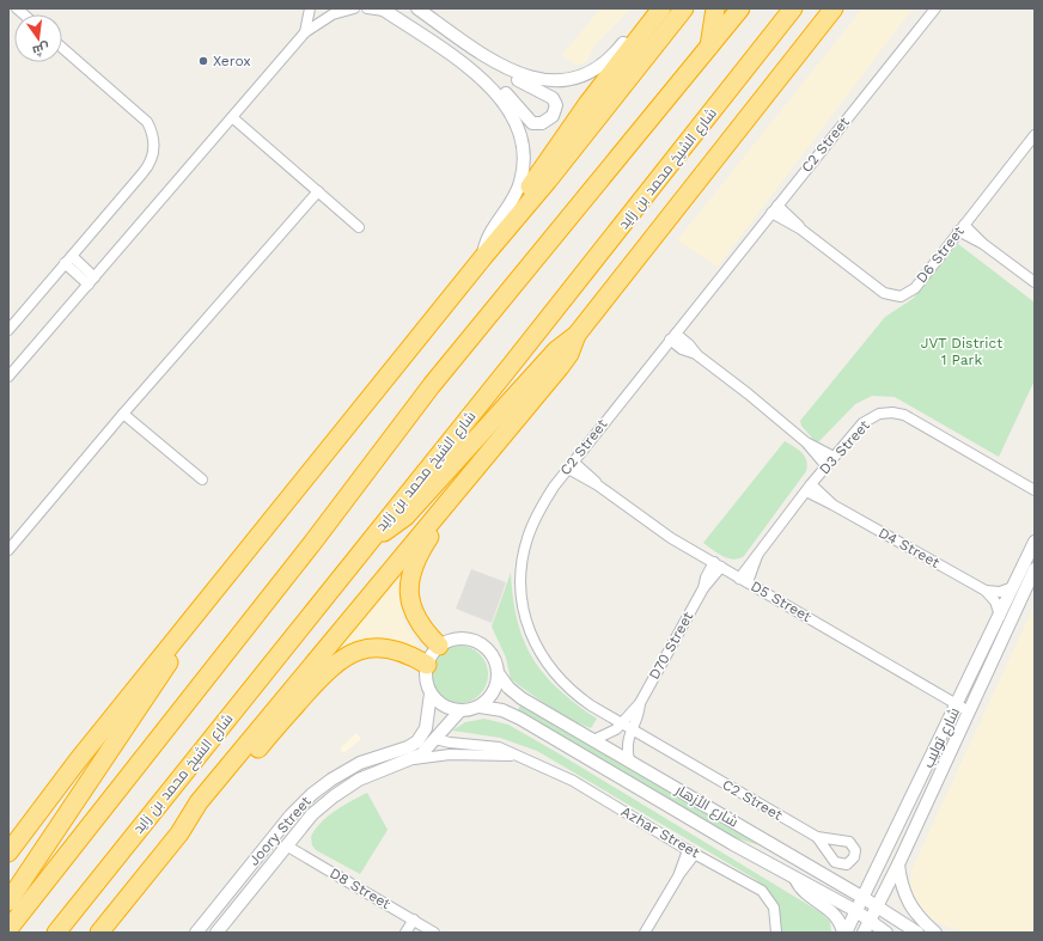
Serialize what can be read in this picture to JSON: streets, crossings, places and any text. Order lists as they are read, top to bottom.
{
  "streets": {
    "highway": ["شارع الشيخ محمد بن زايد"],
    "street": [
      "C2 Street",
      "D6 Street",
      "D3 Street",
      "D4 Street",
      "D5 Street",
      "D70 Street",
      "شارع توليب",
      "شارع الأزهار",
      "Joory Street",
      "Azhar Street",
      "D8 Street"
    ]
  },
  "crossings": [
    ["C2 Street", "D6 Street"],
    ["C2 Street", "D5 Street"],
    ["C2 Street", "D70 Street"],
    ["D3 Street", "D4 Street"],
    ["D3 Street", "D5 Street"],
    ["D4 Street", "شارع توليب"],
    ["D5 Street", "D70 Street"],
    ["D5 Street", "شارع توليب"],
    ["D70 Street", "شارع الأزهار"],
    ["شارع توليب", "شارع الأزهار"],
    ["شارع الأزهار", "Joory Street"],
    ["Joory Street", "Azhar Street"],
    ["Joory Street", "D8 Street"]
  ],
  "parks": ["JVT District 1 Park"],
  "places": ["Xerox"],
  "north": "bottom"
}
